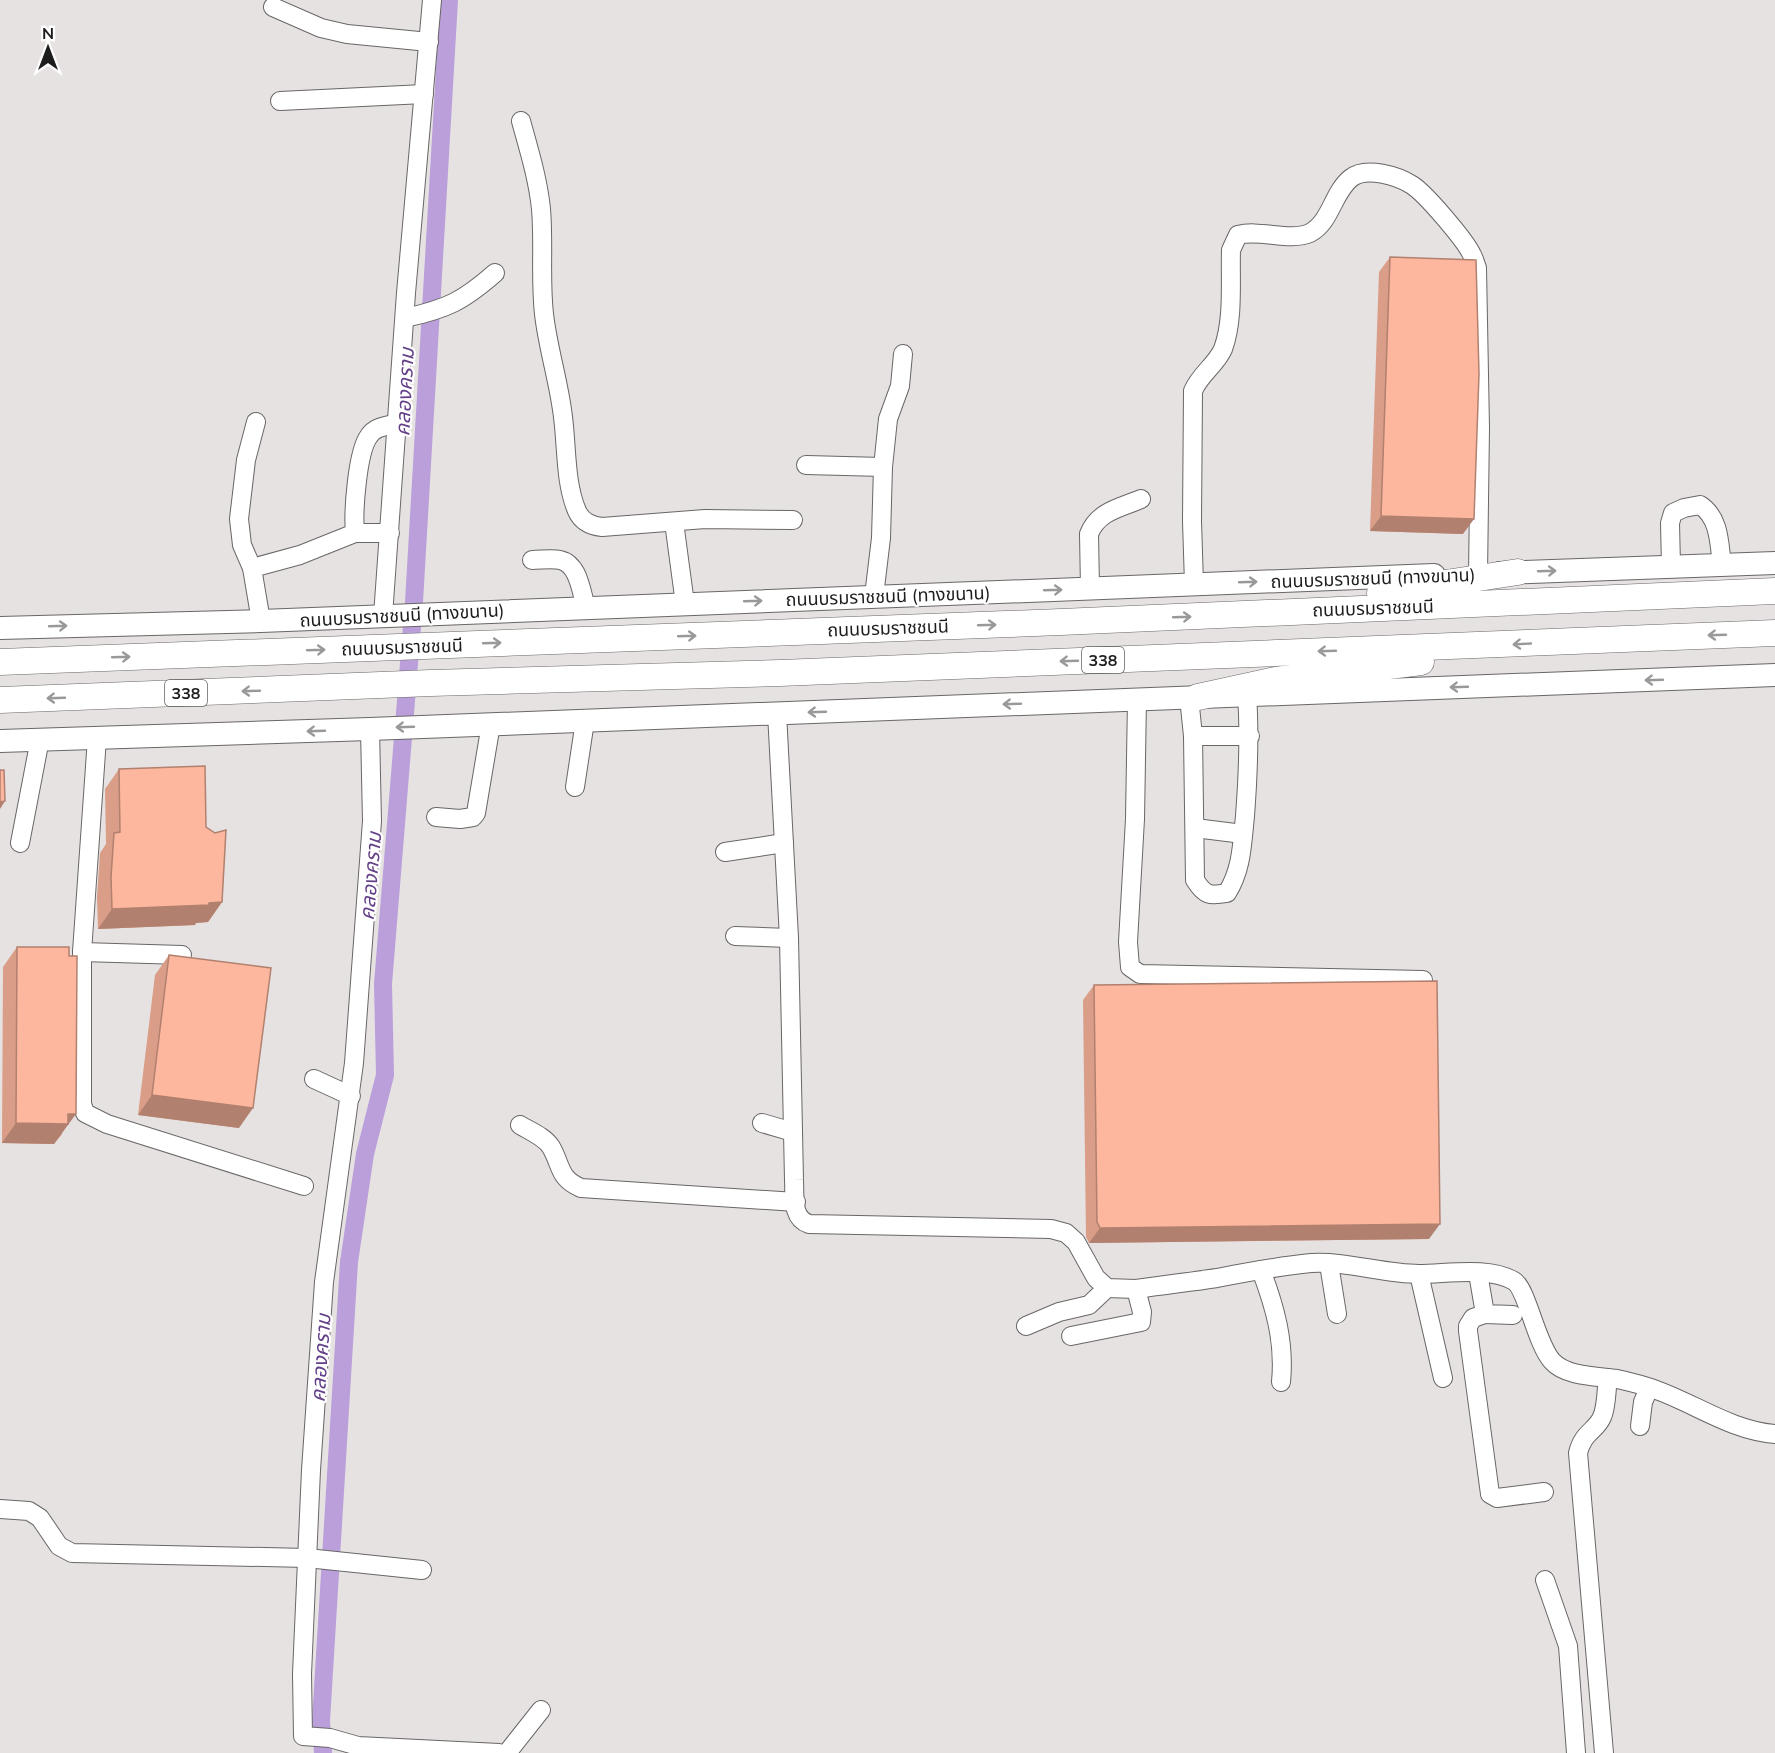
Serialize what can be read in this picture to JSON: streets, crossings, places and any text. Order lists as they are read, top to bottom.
{
  "streets": {
    "highway": ["ถนนบรมราชชนนี", "338"],
    "main road": ["ถนนบรมราชชนนี (ทางขนาน)"]
  },
  "water": ["คลองคราม"],
  "north": "top"
}
